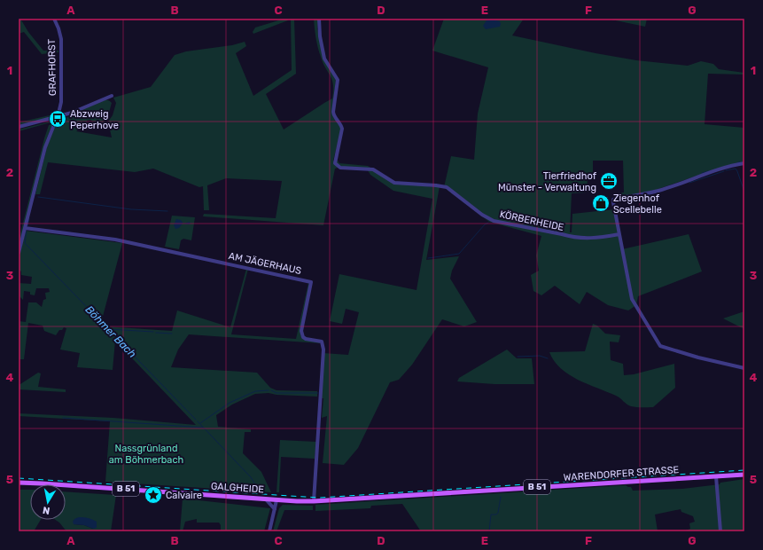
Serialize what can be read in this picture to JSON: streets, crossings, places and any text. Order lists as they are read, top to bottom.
{
  "streets": {
    "main road": ["WARENDORFER STRASSE", "B 51", "GALGHEIDE"],
    "street": ["GRAFHORST", "KÖRBERHEIDE", "AM JÄGERHAUS"]
  },
  "crossings": [
    ["AM JÄGERHAUS", "GALGHEIDE"],
    ["WARENDORFER STRASSE", "GALGHEIDE"]
  ],
  "water": ["Böhmer Bach"],
  "parks": ["Nassgrünland am Böhmerbach"],
  "places": {
    "bus stop": ["Abzweig Peperhove"],
    "office": ["Tierfriedhof Münster - Verwaltung"],
    "shop": ["Ziegenhof Scellebelle"],
    "place": ["Calvaire"]
  },
  "north": "bottom",
  "grid": {
    "columns": [
      "A",
      "B",
      "C",
      "D",
      "E",
      "F",
      "G"
    ],
    "rows": [
      "1",
      "2",
      "3",
      "4",
      "5"
    ]
  }
}
